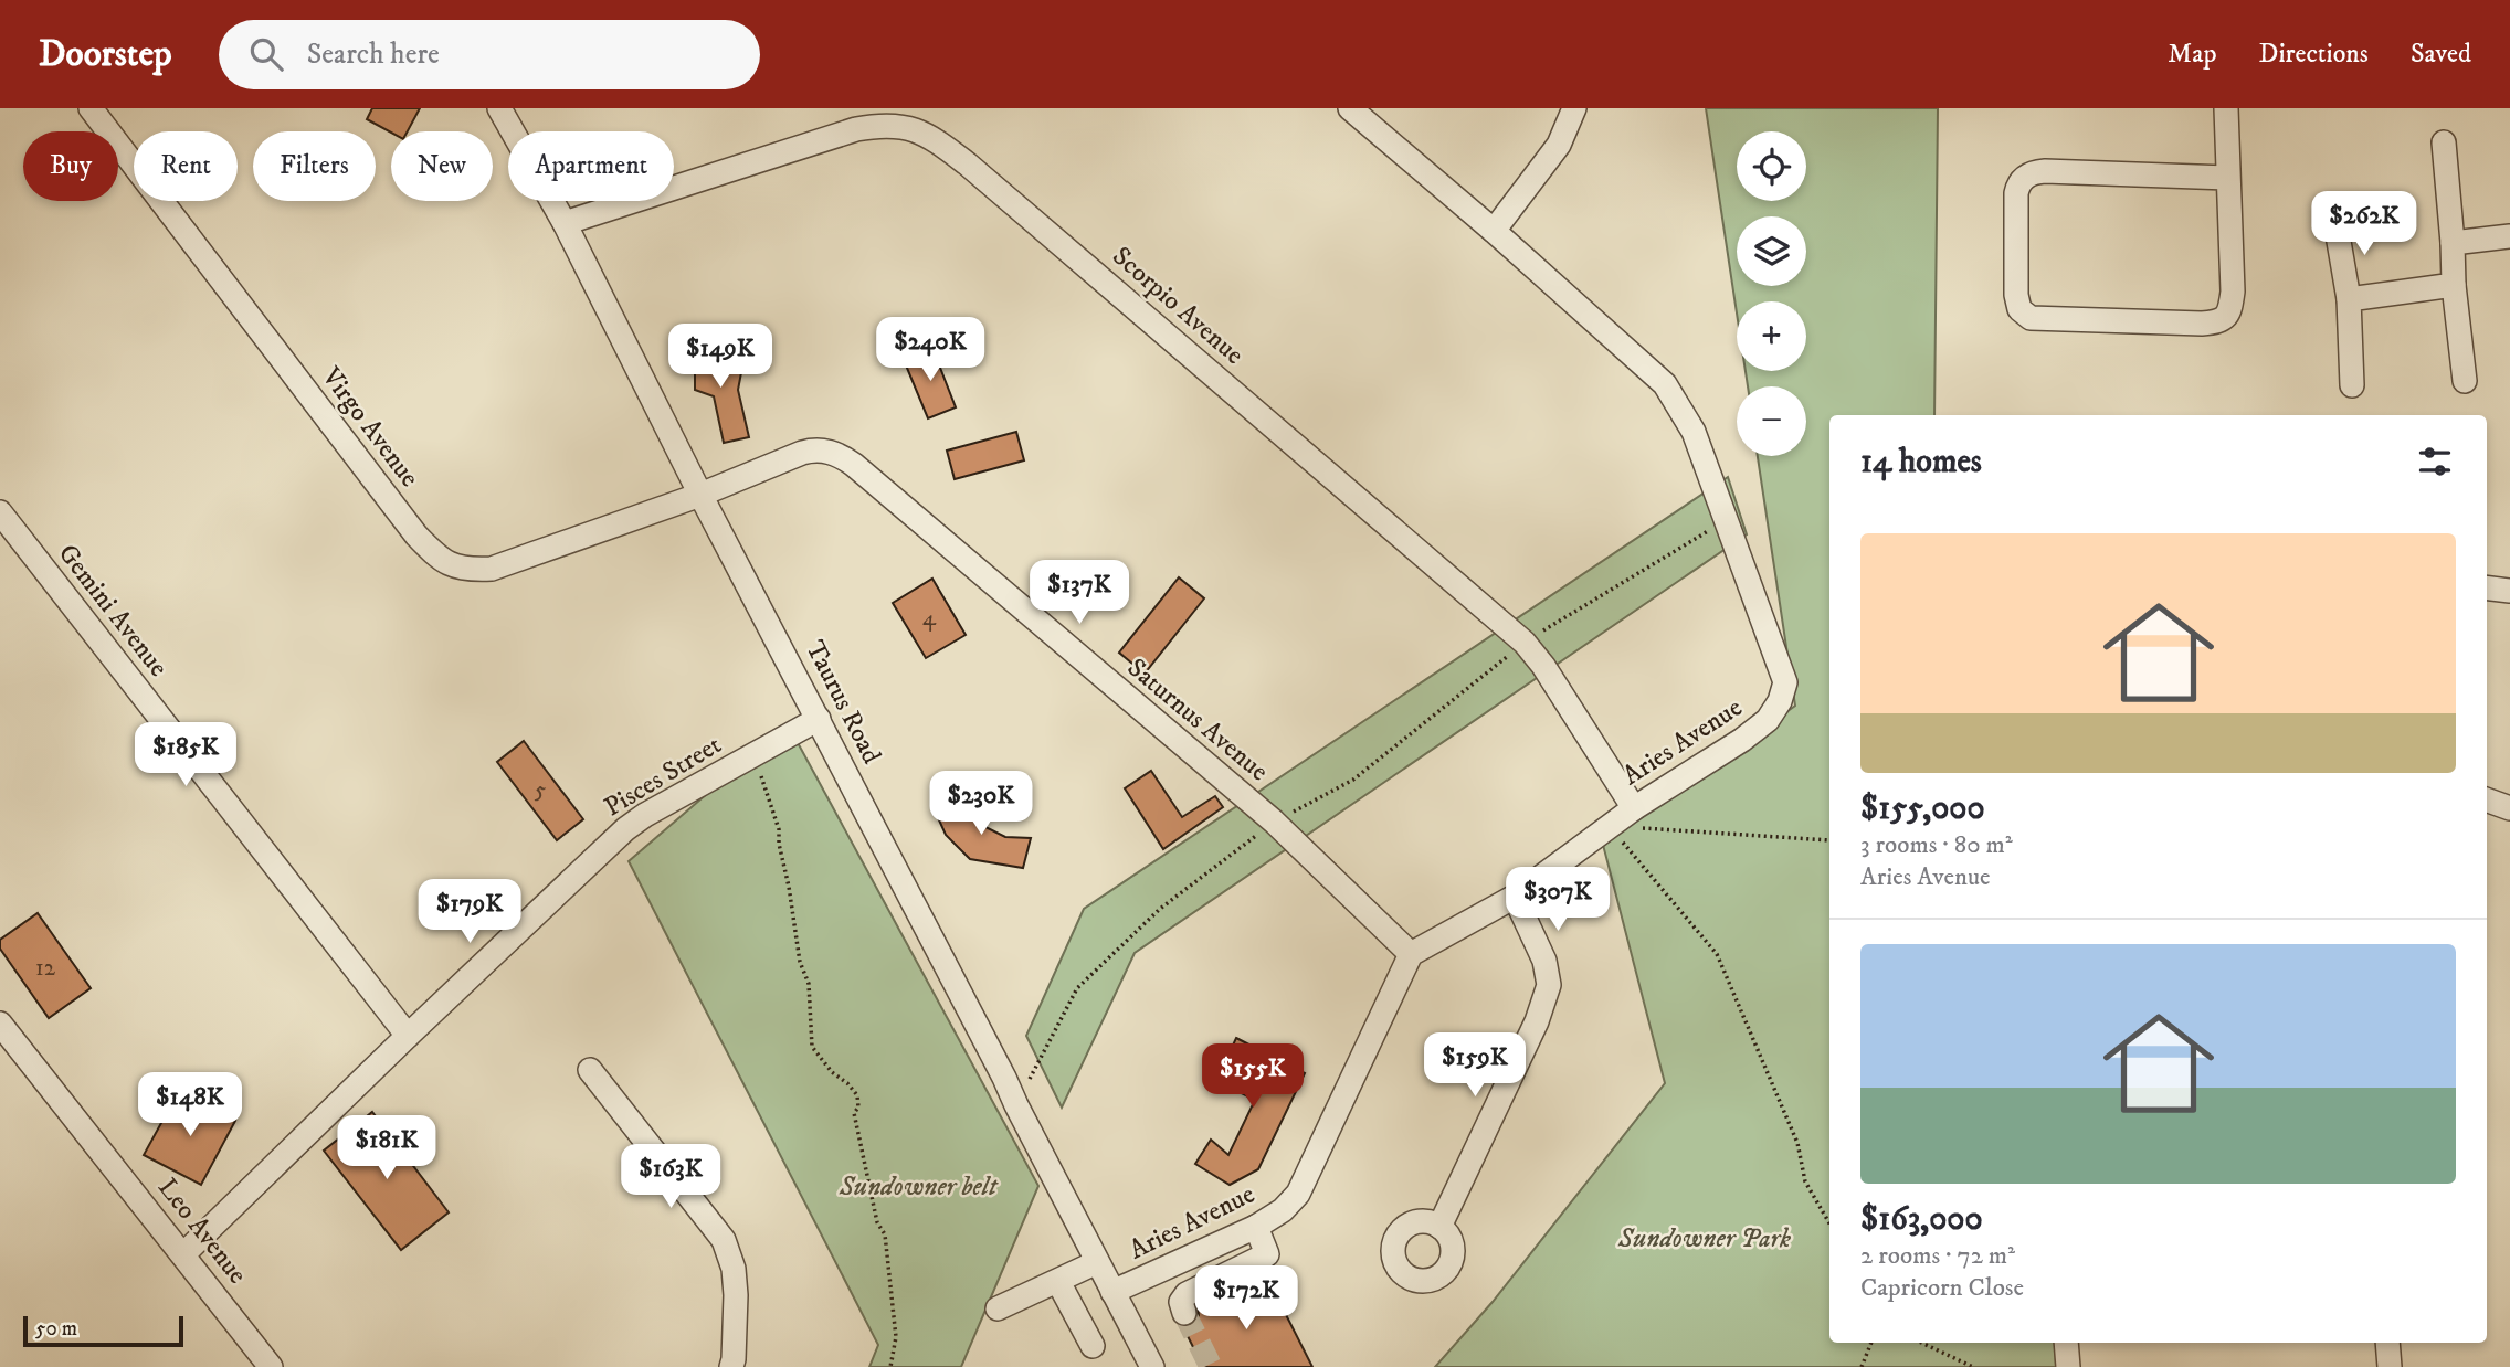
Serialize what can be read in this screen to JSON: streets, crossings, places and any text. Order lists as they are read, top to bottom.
{
  "streets": {
    "street": [
      "Scorpio Avenue",
      "Virgo Avenue",
      "Gemini Avenue",
      "Taurus Road",
      "Saturnus Avenue",
      "Aries Avenue",
      "Pisces Street",
      "Leo Avenue"
    ]
  },
  "crossings": [
    ["Scorpio Avenue", "Taurus Road"],
    ["Scorpio Avenue", "Aries Avenue"],
    ["Virgo Avenue", "Taurus Road"],
    ["Virgo Avenue", "Saturnus Avenue"],
    ["Gemini Avenue", "Pisces Street"],
    ["Taurus Road", "Saturnus Avenue"],
    ["Taurus Road", "Aries Avenue"],
    ["Taurus Road", "Pisces Street"],
    ["Saturnus Avenue", "Aries Avenue"],
    ["Pisces Street", "Leo Avenue"]
  ],
  "parks": ["Sundowner belt", "Sundowner Park"],
  "house_numbers": ["4", "5", "12"],
  "scale_bar": "50 m",
  "page": {
    "header": "Doorstep",
    "search": "Search here",
    "nav": ["Map", "Directions", "Saved"],
    "map_buttons": ["+", "−"],
    "chip": [
      "Buy",
      "Rent",
      "Filters",
      "New",
      "Apartment"
    ],
    "price": [
      "$262K",
      "$240K",
      "$149K",
      "$137K",
      "$185K",
      "$230K",
      "$307K",
      "$179K",
      "$159K",
      "$155K",
      "$148K",
      "$181K",
      "$163K",
      "$172K"
    ],
    "heading": "14 homes",
    "list": [
      {
        "name": "$155,000",
        "note": "3 rooms · 80 m² · Aries Avenue"
      },
      {
        "name": "$163,000",
        "note": "2 rooms · 72 m² · Capricorn Close"
      }
    ],
    "scale": "50 m"
  }
}
